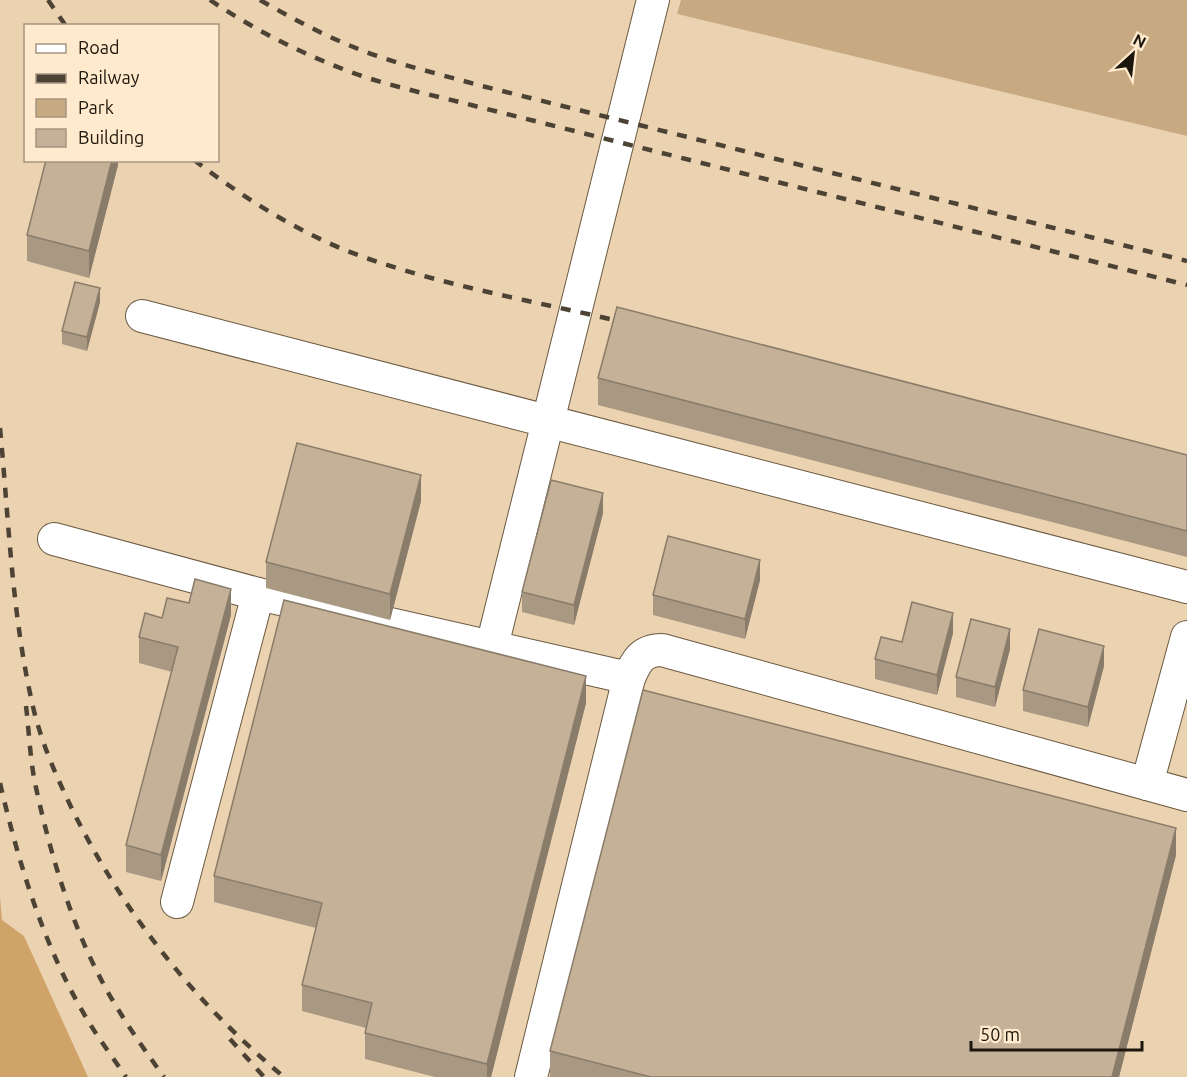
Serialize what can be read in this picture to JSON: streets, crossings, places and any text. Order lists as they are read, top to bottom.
{
  "legend": [
    "Road",
    "Railway",
    "Park",
    "Building"
  ],
  "scale_bar": "50 m",
  "north": "top right"
}
